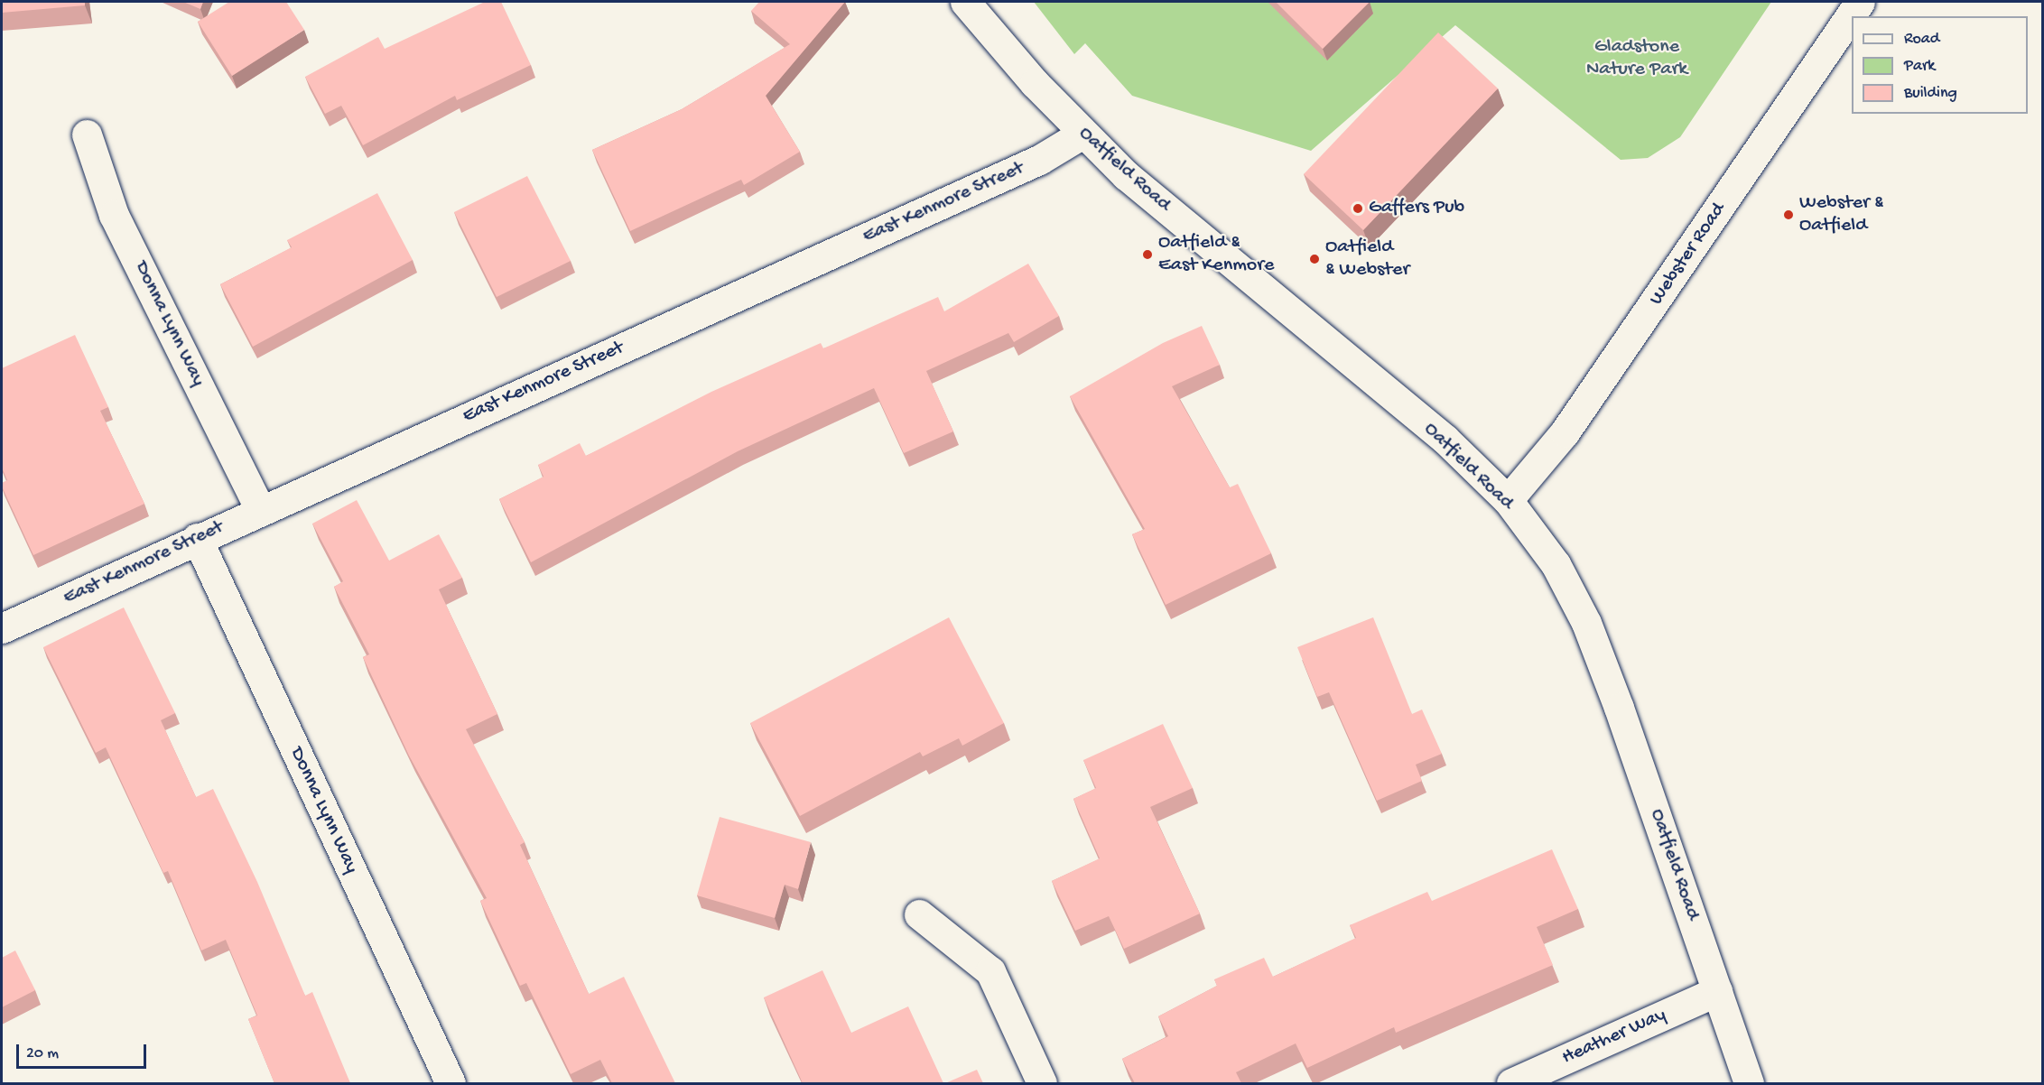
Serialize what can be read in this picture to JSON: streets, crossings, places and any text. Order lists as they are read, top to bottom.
{
  "streets": {
    "street": [
      "Oatfield Road",
      "East Kenmore Street",
      "Webster Road",
      "Donna Lynn Way",
      "Heather Way"
    ]
  },
  "crossings": [
    ["Oatfield Road", "East Kenmore Street"],
    ["Oatfield Road", "Webster Road"],
    ["Oatfield Road", "Heather Way"],
    ["East Kenmore Street", "Donna Lynn Way"]
  ],
  "parks": ["Gladstone Nature Park"],
  "places": [
    "Gaffers Pub",
    "Webster & Oatfield",
    "Oatfield & East Kenmore",
    "Oatfield & Webster"
  ],
  "legend": ["Road", "Park", "Building"],
  "scale_bar": "20 m"
}
